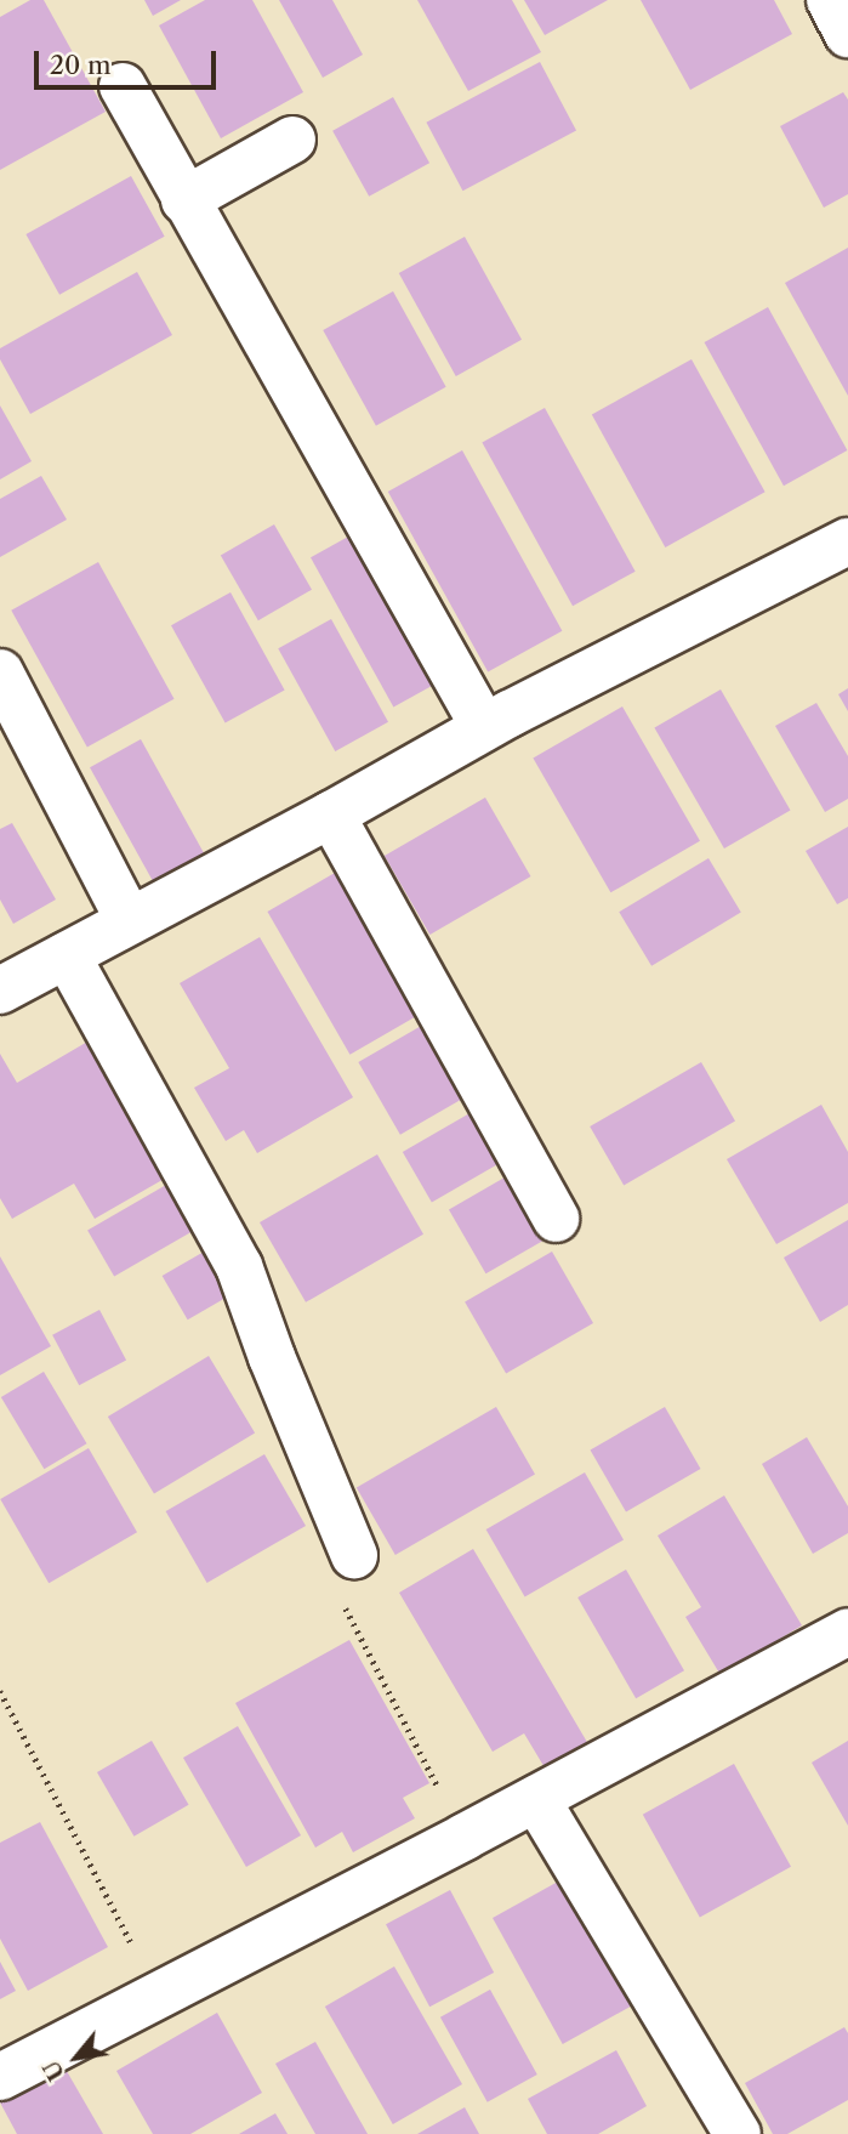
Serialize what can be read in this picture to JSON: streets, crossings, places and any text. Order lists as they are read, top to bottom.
{
  "scale_bar": "20 m",
  "north": "bottom left"
}
